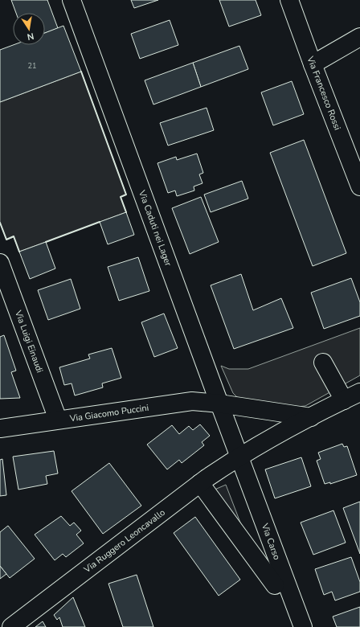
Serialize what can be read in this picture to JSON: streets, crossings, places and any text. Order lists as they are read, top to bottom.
{
  "streets": {
    "street": [
      "Via Francesco Rossi",
      "Via Caduti nei Lager",
      "Via Luigi Einaudi",
      "Via Giacomo Puccini",
      "Via Ruggero Leoncavallo",
      "Via Carso"
    ]
  },
  "crossings": [
    ["Via Caduti nei Lager", "Via Giacomo Puccini"],
    ["Via Caduti nei Lager", "Via Ruggero Leoncavallo"],
    ["Via Caduti nei Lager", "Via Carso"],
    ["Via Luigi Einaudi", "Via Giacomo Puccini"],
    ["Via Giacomo Puccini", "Via Ruggero Leoncavallo"],
    ["Via Ruggero Leoncavallo", "Via Carso"]
  ],
  "house_numbers": ["21"],
  "north": "bottom"
}
